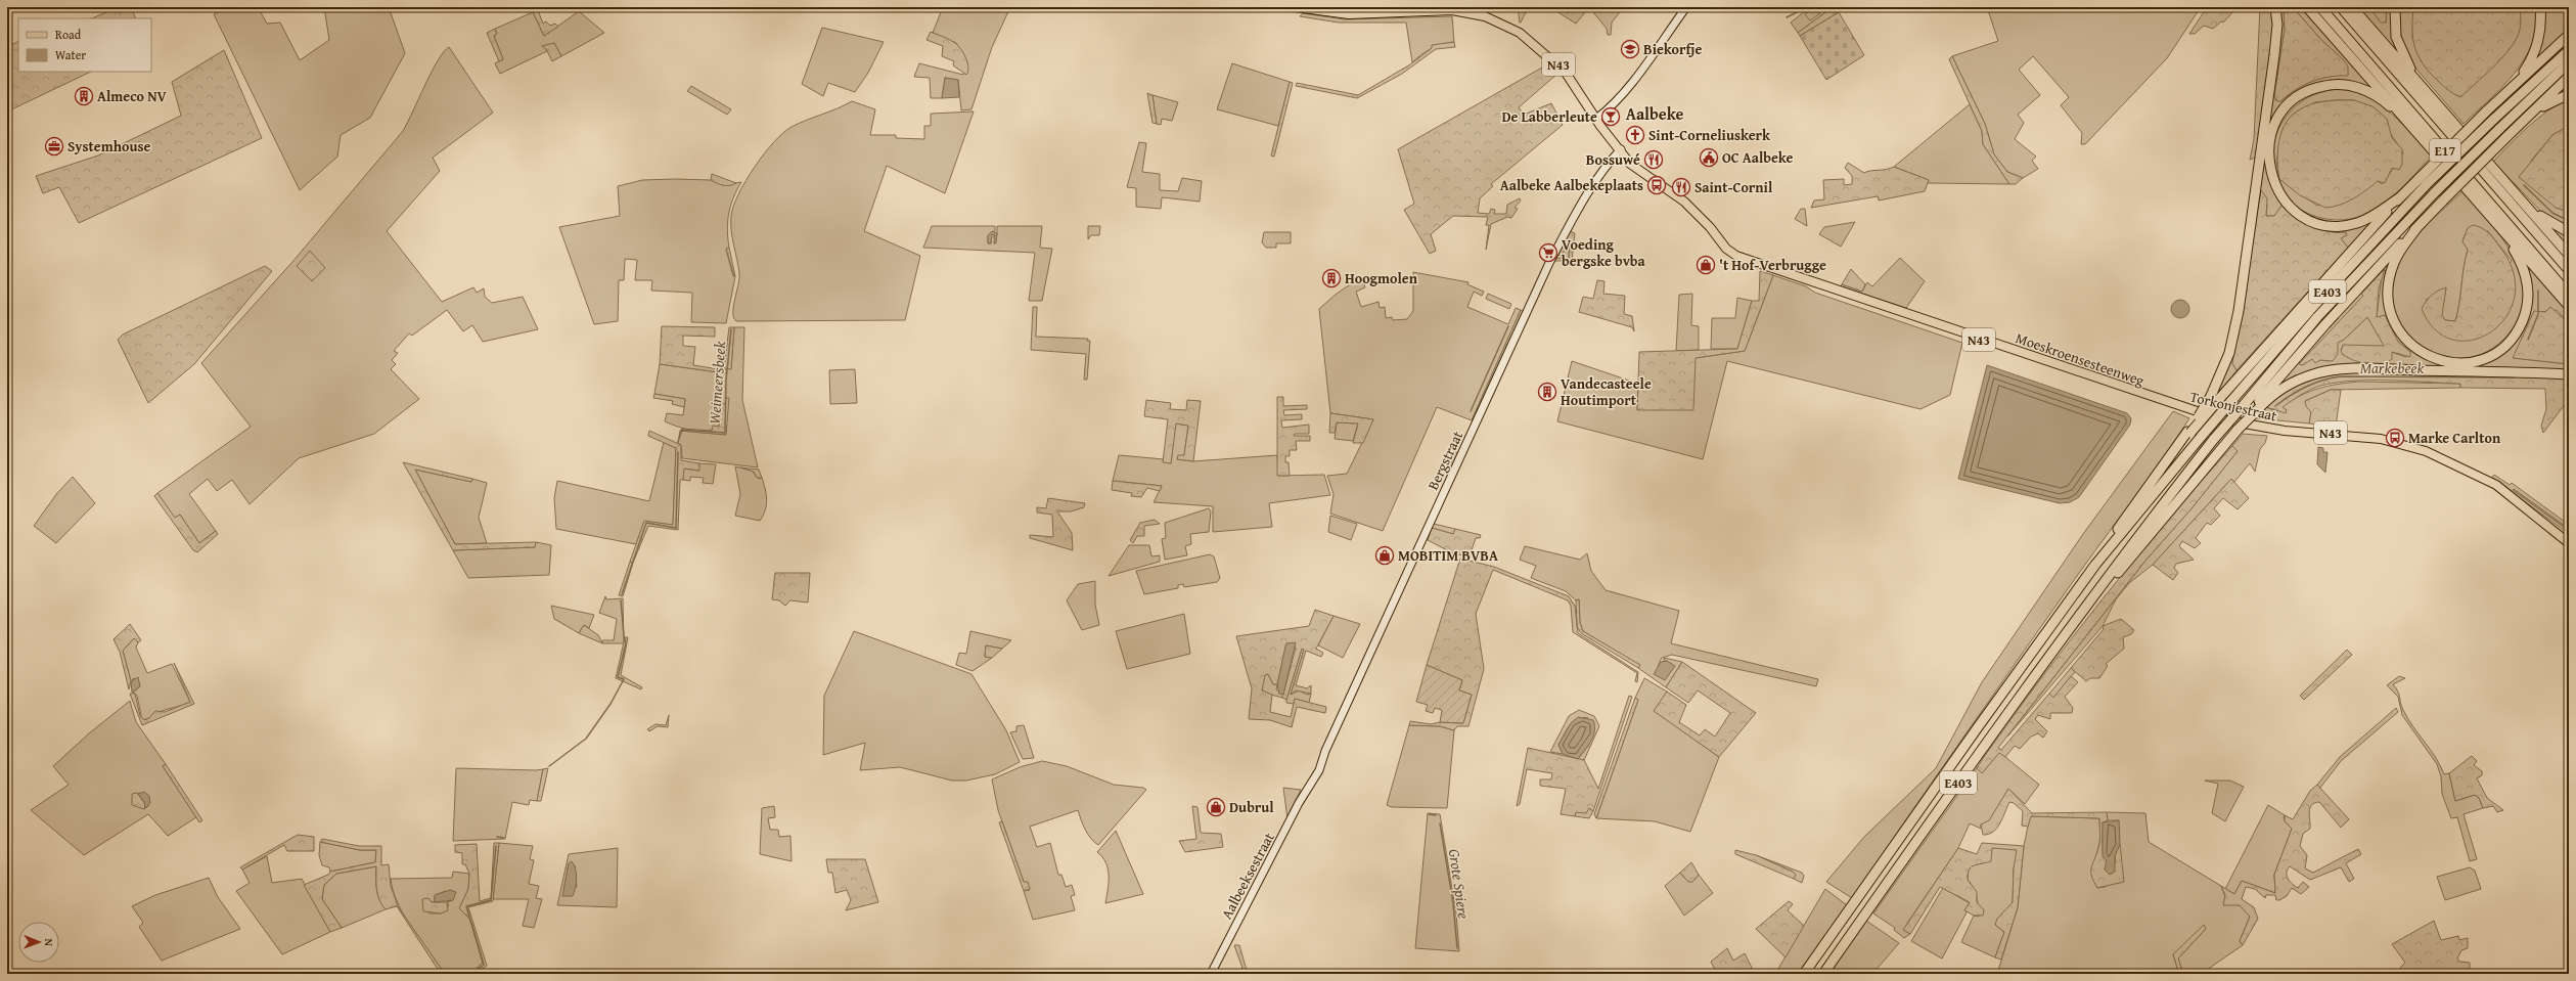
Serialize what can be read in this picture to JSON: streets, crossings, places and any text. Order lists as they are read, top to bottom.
{
  "streets": {
    "highway": ["E17", "E403"],
    "main road": ["N43", "Moeskroensesteenweg", "Torkonjestraat"],
    "street": ["Bergstraat", "Aalbeeksestraat"]
  },
  "crossings": [
    ["Moeskroensesteenweg", "Torkonjestraat"],
    ["Moeskroensesteenweg", "Bergstraat"],
    ["Bergstraat", "Aalbeeksestraat"]
  ],
  "districts": ["Aalbeke"],
  "water": ["Markebeek", "Weimeersbeek", "Grote Spiere"],
  "places": {
    "school or university": ["Biekorfje"],
    "building": ["Almeco NV", "Hoogmolen", "Vandecasteele Houtimport"],
    "bar": ["De Labberleute"],
    "church": ["Sint-Corneliuskerk"],
    "office": ["Systemhouse"],
    "public building": ["OC Aalbeke"],
    "restaurant": ["Bossuwé", "Saint-Cornil"],
    "bus stop": ["Aalbeke Aalbekeplaats", "Marke Carlton"],
    "supermarket": ["Voeding bergske bvba"],
    "shop": ["'t Hof-Verbrugge", "MOBITIM BVBA", "Dubrul"]
  },
  "legend": ["Road", "Water"],
  "north": "right"
}
